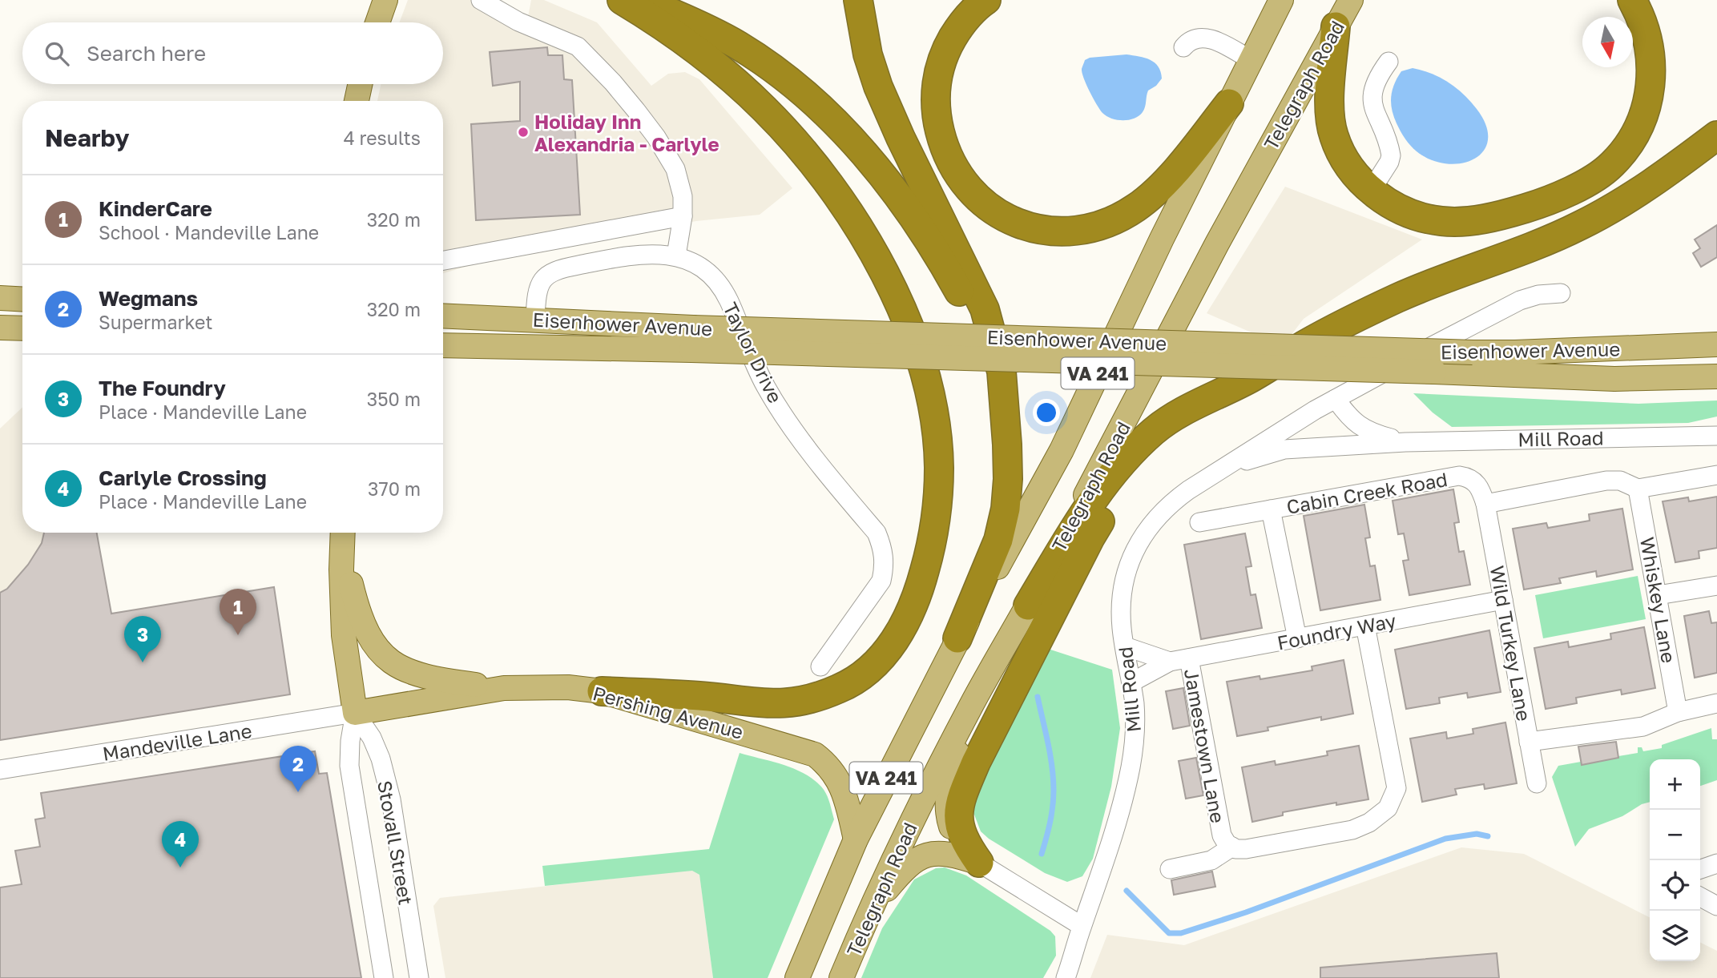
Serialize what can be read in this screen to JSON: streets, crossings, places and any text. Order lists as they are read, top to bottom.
{
  "streets": {
    "main road": [
      "Telegraph Road",
      "Eisenhower Avenue",
      "VA 241",
      "Pershing Avenue",
      "Stovall Street"
    ],
    "street": [
      "Taylor Drive",
      "Mill Road",
      "Cabin Creek Road",
      "Whiskey Lane",
      "Foundry Way",
      "Wild Turkey Lane",
      "Mandeville Lane",
      "Jamestown Lane"
    ]
  },
  "crossings": [
    ["Eisenhower Avenue", "Taylor Drive"],
    ["VA 241", "Pershing Avenue"],
    ["Mill Road", "Foundry Way"],
    ["Cabin Creek Road", "Wild Turkey Lane"],
    ["Foundry Way", "Wild Turkey Lane"],
    ["Foundry Way", "Jamestown Lane"],
    ["Pershing Avenue", "Mandeville Lane"],
    ["Pershing Avenue", "Stovall Street"],
    ["Mandeville Lane", "Stovall Street"]
  ],
  "places": ["Holiday Inn Alexandria - Carlyle"],
  "north": "bottom",
  "page": {
    "search": "Search here",
    "heading": ["Nearby", "4 results"],
    "list": [
      {
        "mark": "1",
        "name": "KinderCare",
        "note": "School · Mandeville Lane",
        "value": "320 m"
      },
      {
        "mark": "2",
        "name": "Wegmans",
        "note": "Supermarket",
        "value": "320 m"
      },
      {
        "mark": "3",
        "name": "The Foundry",
        "note": "Place · Mandeville Lane",
        "value": "350 m"
      },
      {
        "mark": "4",
        "name": "Carlyle Crossing",
        "note": "Place · Mandeville Lane",
        "value": "370 m"
      }
    ],
    "pins": [
      "1",
      "3",
      "2",
      "4"
    ],
    "map_buttons": ["+", "−"]
  }
}
